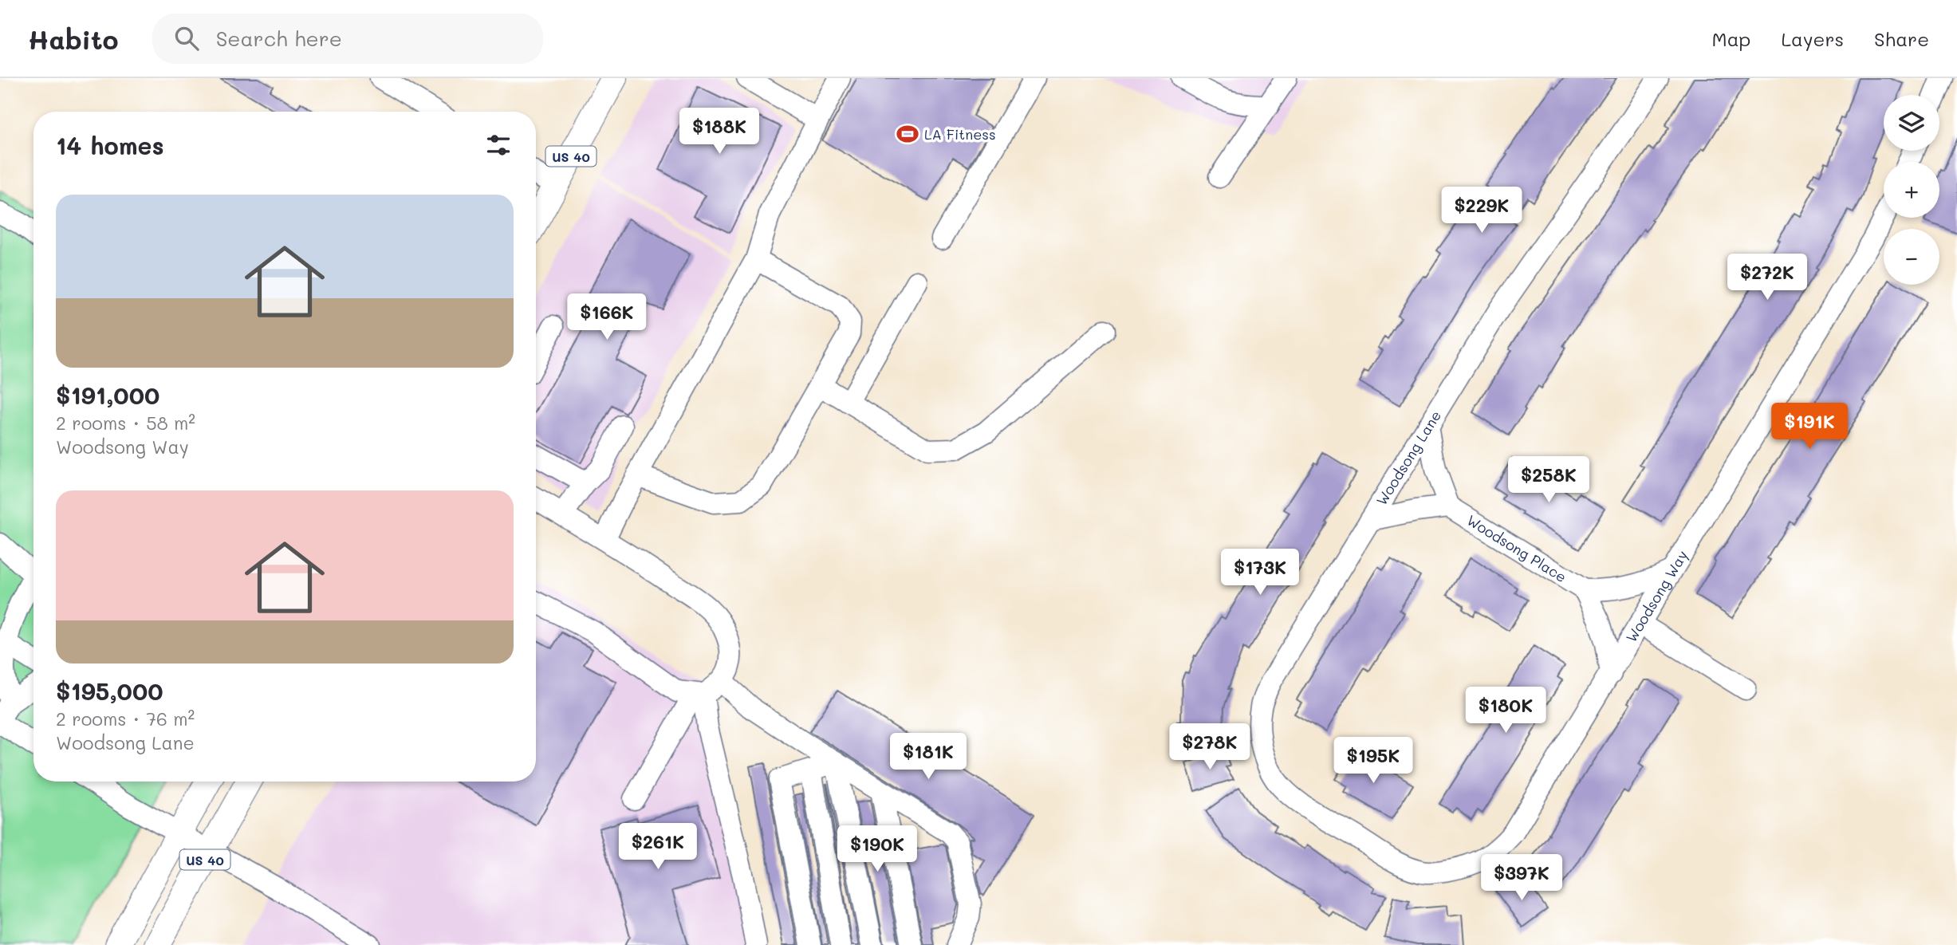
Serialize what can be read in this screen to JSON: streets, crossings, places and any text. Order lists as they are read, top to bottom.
{
  "streets": {
    "main road": ["US 40"],
    "street": ["Woodsong Lane", "Woodsong Place", "Woodsong Way"]
  },
  "crossings": [
    ["Woodsong Lane", "Woodsong Way"]
  ],
  "places": {
    "sports": ["LA Fitness"]
  },
  "page": {
    "header": "Habito",
    "search": "Search here",
    "nav": ["Map", "Layers", "Share"],
    "map_buttons": ["+", "−"],
    "price": [
      "$188K",
      "$229K",
      "$272K",
      "$166K",
      "$191K",
      "$258K",
      "$173K",
      "$180K",
      "$278K",
      "$181K",
      "$195K",
      "$261K",
      "$190K",
      "$397K"
    ],
    "heading": "14 homes",
    "list": [
      {
        "name": "$191,000",
        "note": "2 rooms · 58 m² · Woodsong Way"
      },
      {
        "name": "$195,000",
        "note": "2 rooms · 76 m² · Woodsong Lane"
      }
    ]
  }
}
